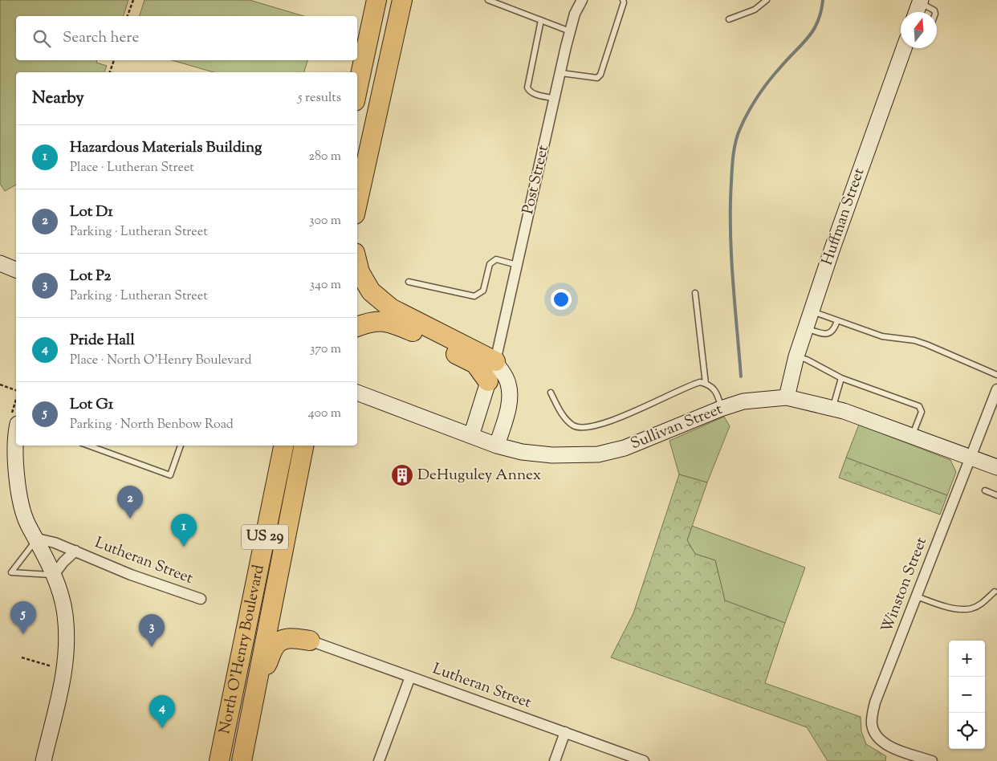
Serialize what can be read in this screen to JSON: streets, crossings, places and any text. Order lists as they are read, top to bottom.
{
  "streets": {
    "highway": ["US 29", "North O'Henry Boulevard"],
    "street": [
      "Post Street",
      "Huffman Street",
      "Sullivan Street",
      "Lutheran Street",
      "Winston Street"
    ]
  },
  "crossings": [
    ["Post Street", "Sullivan Street"],
    ["Huffman Street", "Sullivan Street"],
    ["Sullivan Street", "Winston Street"]
  ],
  "places": {
    "building": ["DeHuguley Annex"]
  },
  "north": "top",
  "page": {
    "search": "Search here",
    "heading": ["Nearby", "5 results"],
    "list": [
      {
        "mark": "1",
        "name": "Hazardous Materials Building",
        "note": "Place · Lutheran Street",
        "value": "280 m"
      },
      {
        "mark": "2",
        "name": "Lot D1",
        "note": "Parking · Lutheran Street",
        "value": "300 m"
      },
      {
        "mark": "3",
        "name": "Lot P2",
        "note": "Parking · Lutheran Street",
        "value": "340 m"
      },
      {
        "mark": "4",
        "name": "Pride Hall",
        "note": "Place · North O'Henry Boulevard",
        "value": "370 m"
      },
      {
        "mark": "5",
        "name": "Lot G1",
        "note": "Parking · North Benbow Road",
        "value": "400 m"
      }
    ],
    "pins": [
      "2",
      "1",
      "5",
      "3",
      "4"
    ],
    "map_buttons": ["+", "−"]
  }
}
